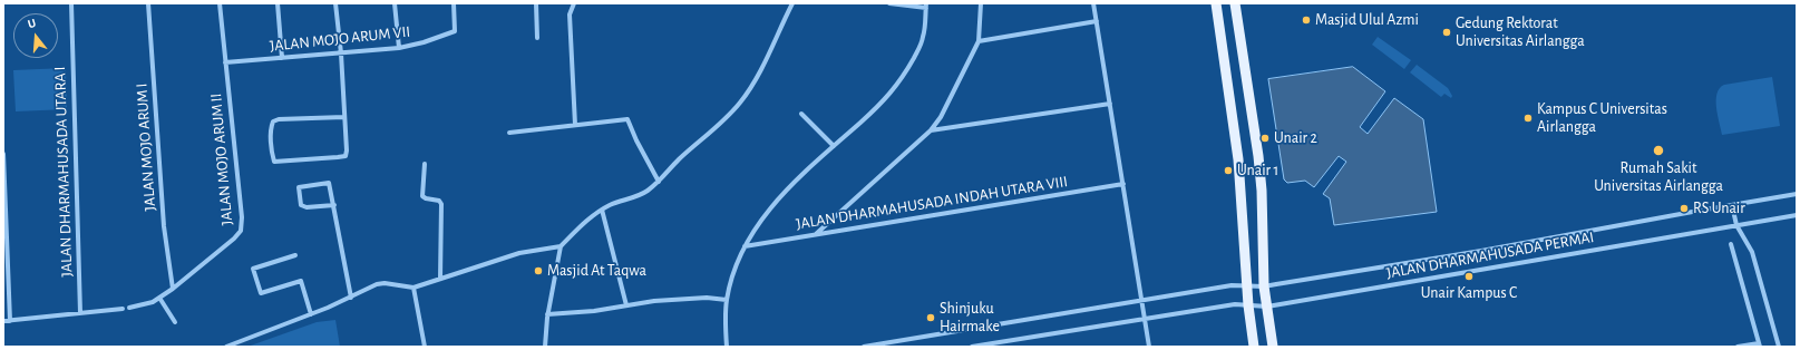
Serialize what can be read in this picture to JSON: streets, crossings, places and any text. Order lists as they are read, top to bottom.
{
  "streets": {
    "street": [
      "JALAN MOJO ARUM VII",
      "JALAN MOJO ARUM I",
      "JALAN MOJO ARUM II",
      "JALAN DHARMAHUSADA UTARA I",
      "JALAN DHARMAHUSADA INDAH UTARA VIII",
      "JALAN DHARMAHUSADA PERMAI"
    ]
  },
  "crossings": [
    ["JALAN MOJO ARUM VII", "JALAN MOJO ARUM II"],
    ["JALAN MOJO ARUM I", "JALAN MOJO ARUM II"]
  ],
  "places": [
    "Masjid Ulul Azmi",
    "Gedung Rektorat Universitas Airlangga",
    "Kampus C Universitas Airlangga",
    "Unair 2",
    "Rumah Sakit Universitas Airlangga",
    "Unair 1",
    "RS Unair",
    "Masjid At Taqwa",
    "Unair Kampus C",
    "Shinjuku Hairmake"
  ],
  "north": "top"
}
